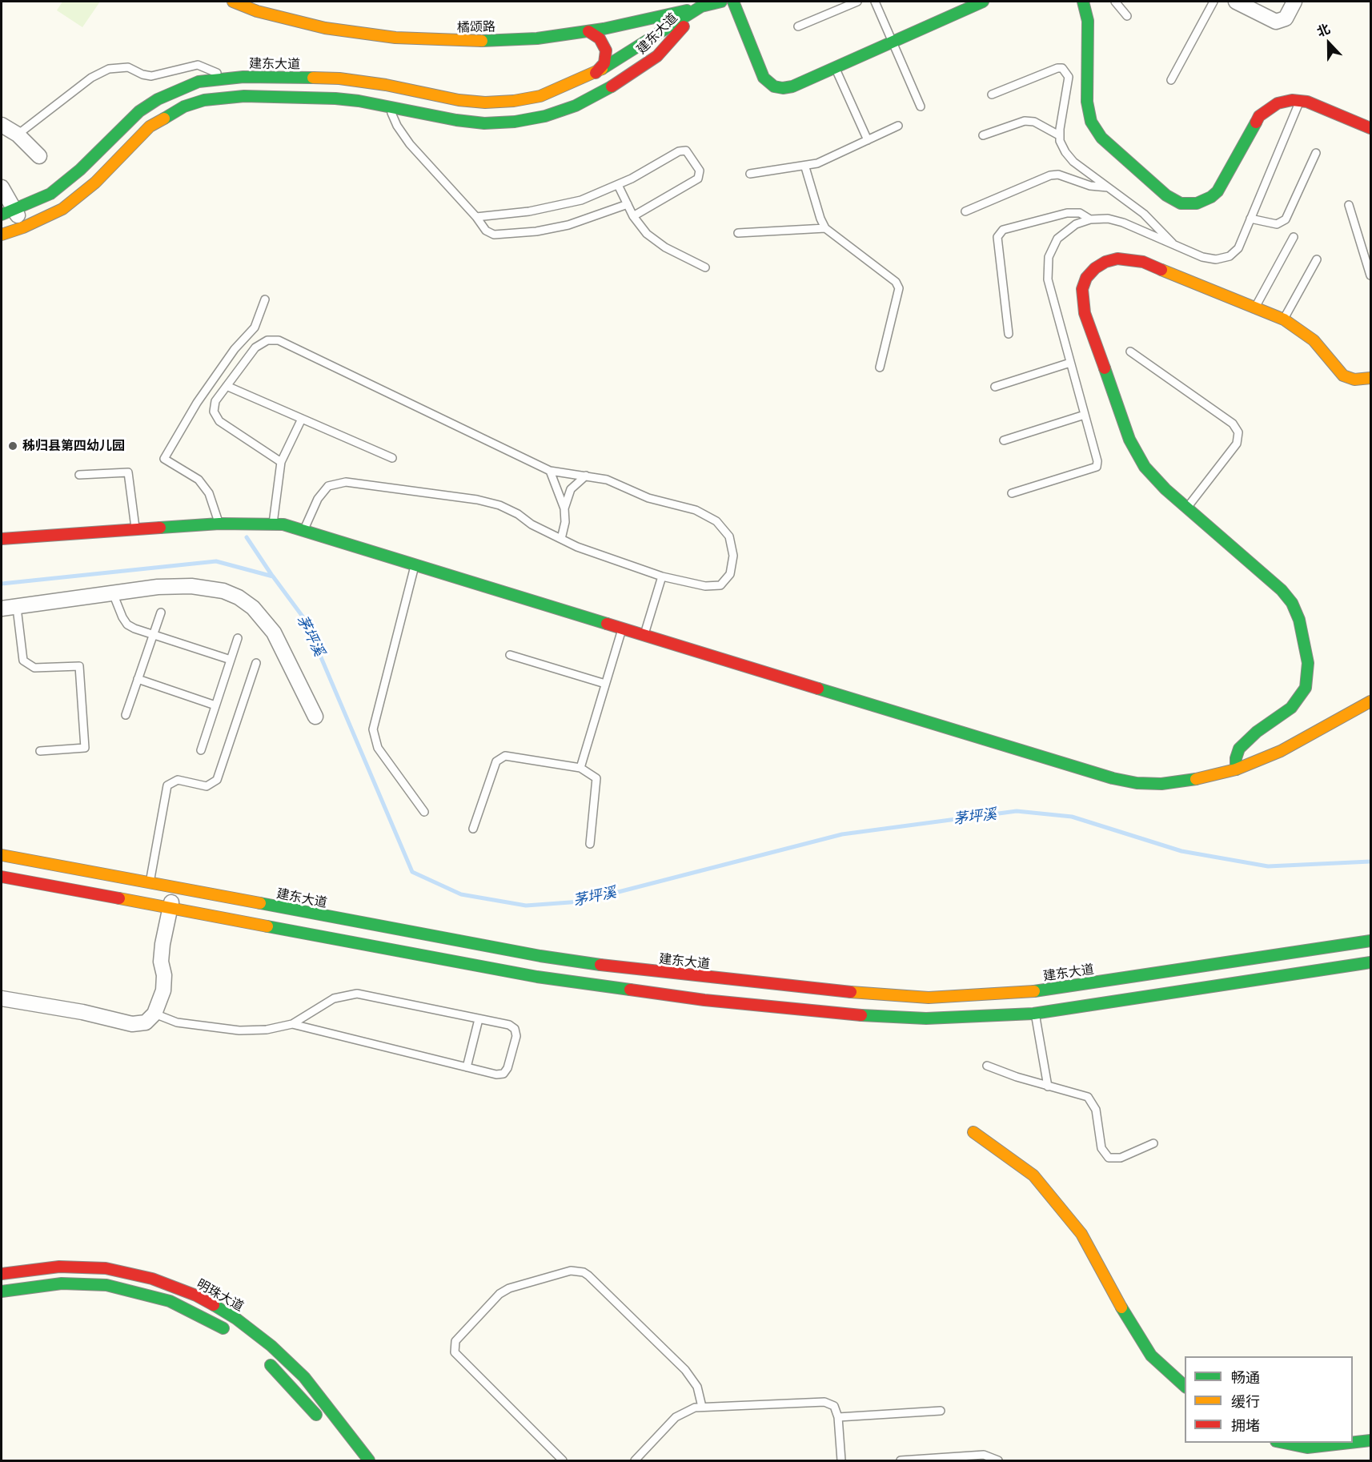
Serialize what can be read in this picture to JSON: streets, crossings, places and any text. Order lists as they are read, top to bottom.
{
  "streets": {
    "main road": ["橘颂路", "建东大道", "明珠大道"]
  },
  "crossings": [
    ["橘颂路", "建东大道"]
  ],
  "water": ["茅坪溪"],
  "places": ["秭归县第四幼儿园"],
  "legend": ["畅通", "缓行", "拥堵"],
  "north": "top"
}
